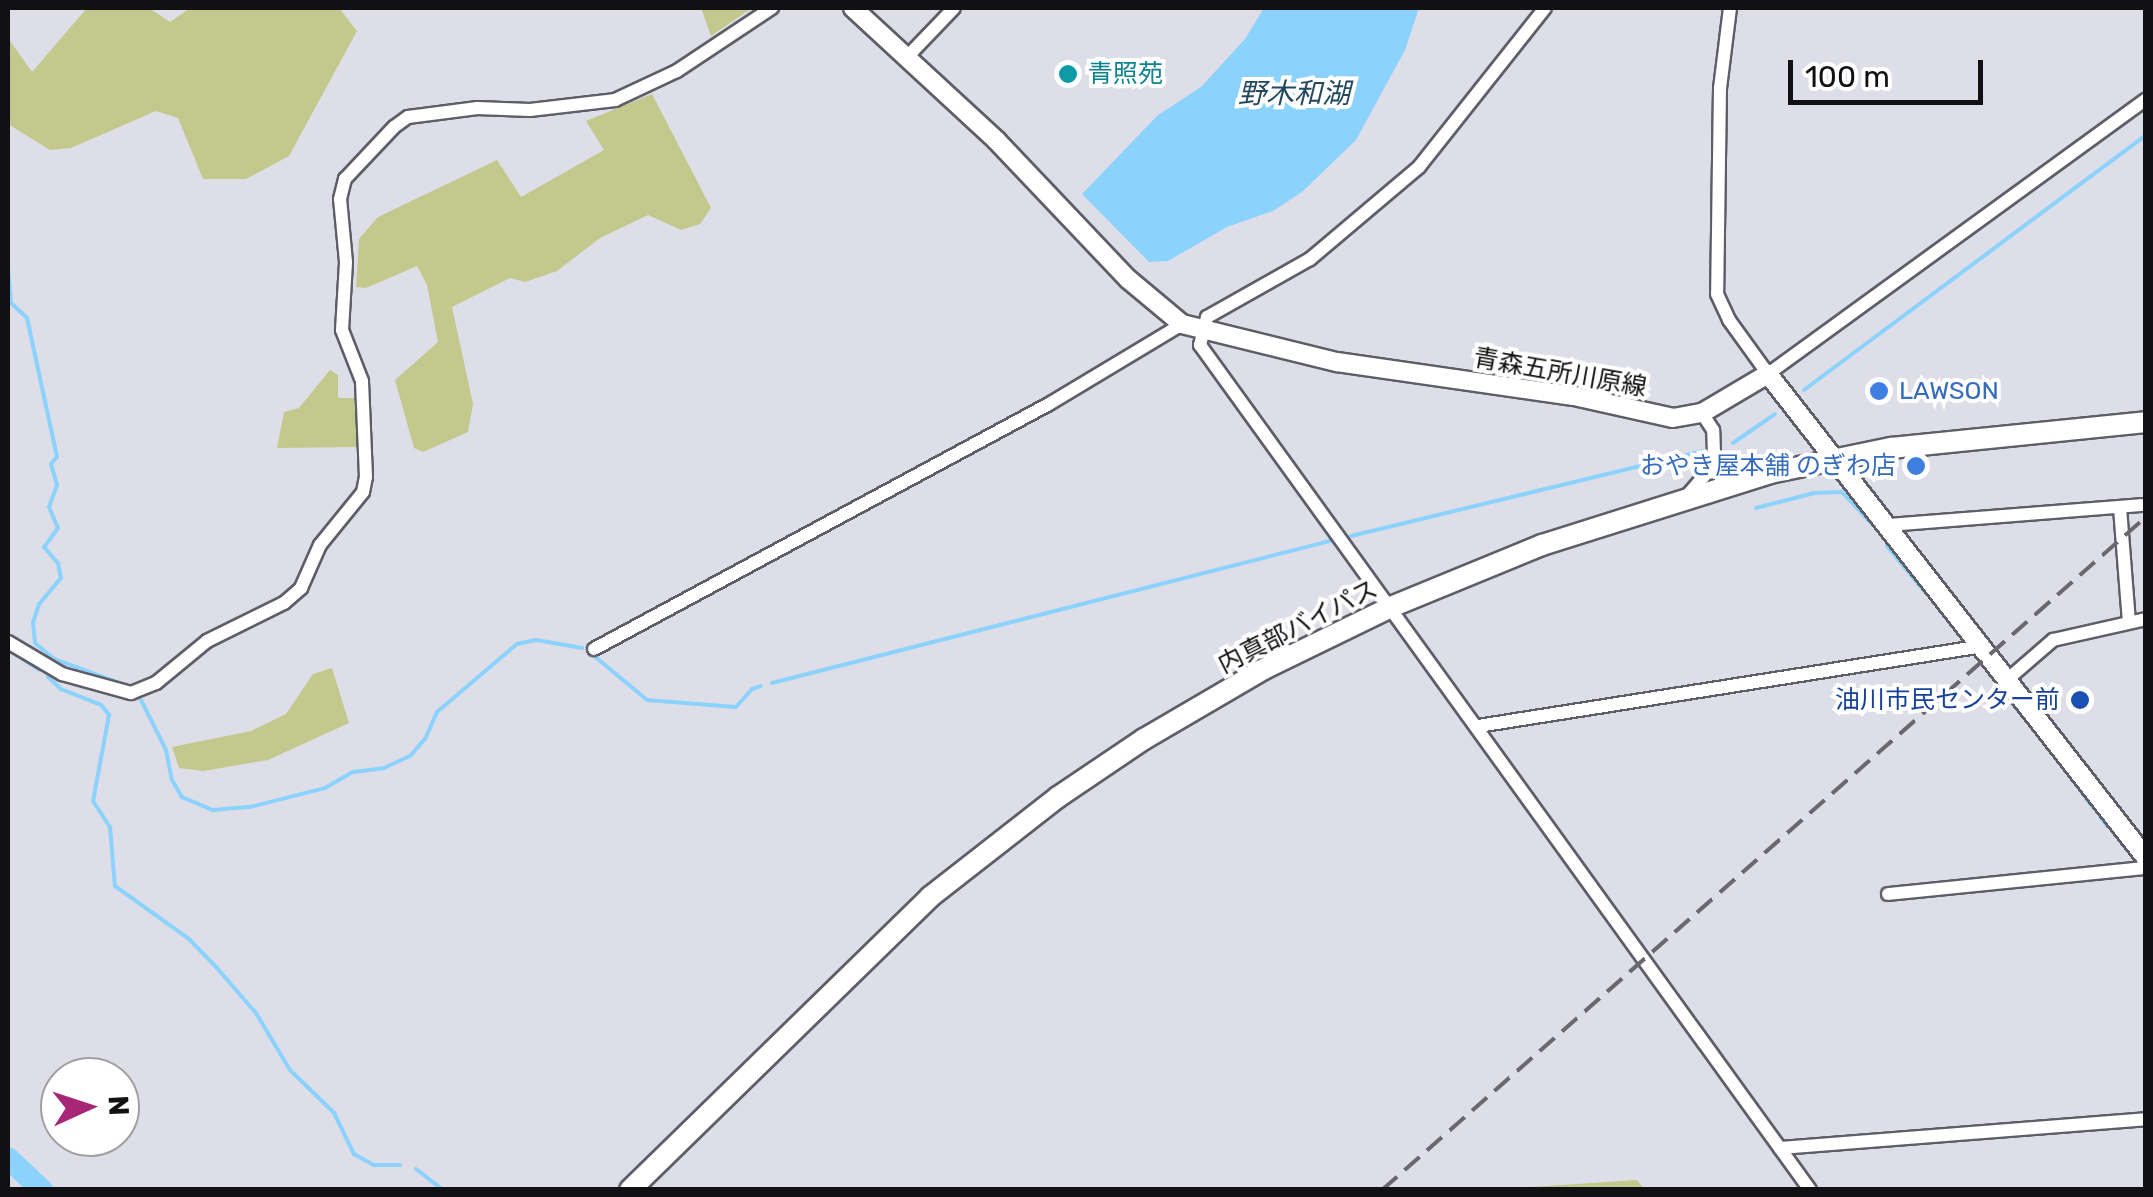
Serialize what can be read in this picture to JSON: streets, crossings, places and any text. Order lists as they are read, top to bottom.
{
  "streets": {
    "highway": ["内真部バイパス"],
    "main road": ["青森五所川原線"]
  },
  "water": ["野木和湖"],
  "places": [
    "青照苑",
    "LAWSON",
    "おやき屋本舗 のぎわ店",
    "油川市民センター前"
  ],
  "scale_bar": "100 m",
  "north": "right"
}
